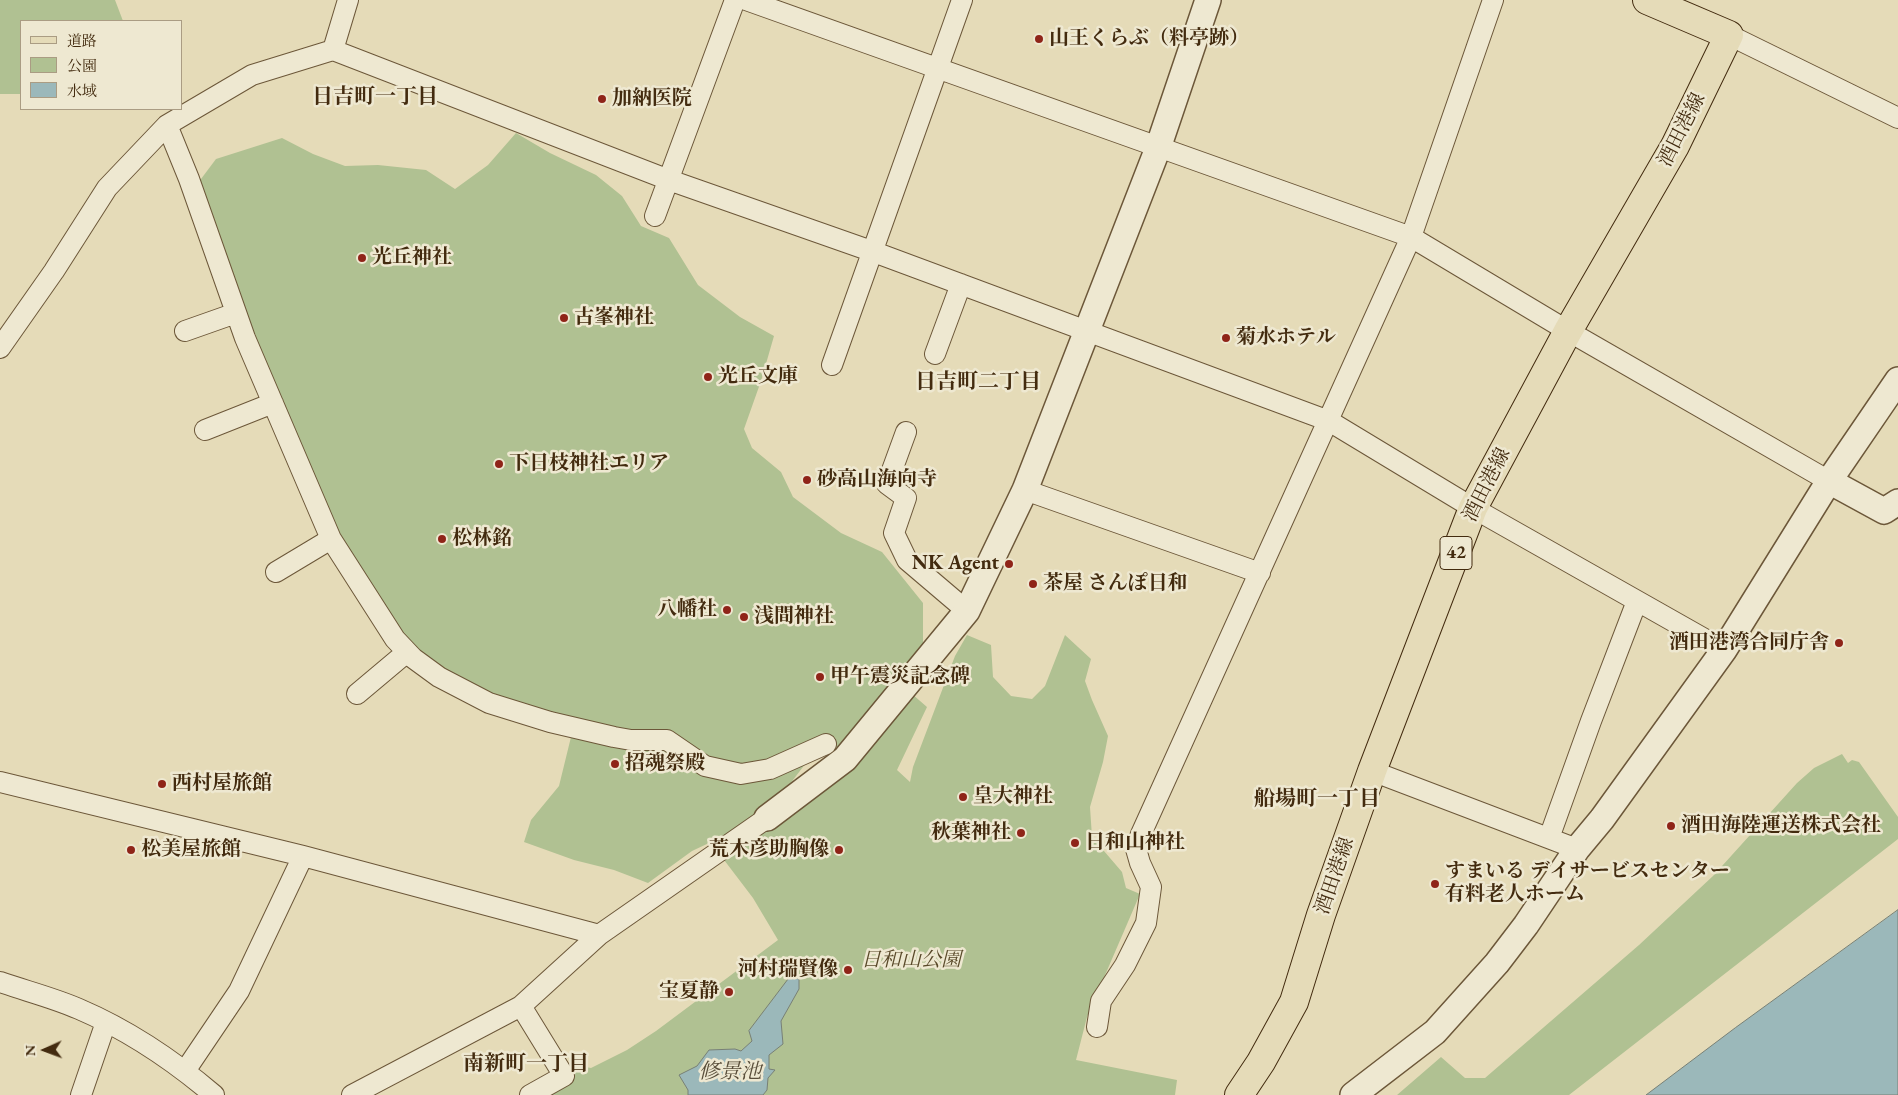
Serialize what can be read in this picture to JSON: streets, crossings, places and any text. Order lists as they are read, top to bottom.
{
  "streets": {
    "main road": ["酒田港線", "42"]
  },
  "districts": [
    "日吉町一丁目",
    "日吉町二丁目",
    "船場町一丁目",
    "南新町一丁目"
  ],
  "water": ["修景池"],
  "parks": ["日和山公園"],
  "places": [
    "山王くらぶ（料亭跡）",
    "加納医院",
    "光丘神社",
    "古峯神社",
    "菊水ホテル",
    "光丘文庫",
    "下日枝神社エリア",
    "砂高山海向寺",
    "松林銘",
    "NK Agent",
    "茶屋 さんぽ日和",
    "八幡社",
    "浅間神社",
    "酒田港湾合同庁舎",
    "甲午震災記念碑",
    "招魂祭殿",
    "西村屋旅館",
    "皇大神社",
    "酒田海陸運送株式会社",
    "秋葉神社",
    "日和山神社",
    "松美屋旅館",
    "荒木彦助胸像",
    "すまいる デイサービスセンター 有料老人ホーム",
    "河村瑞賢像",
    "宝夏静"
  ],
  "legend": ["道路", "公園", "水域"],
  "north": "left"
}
